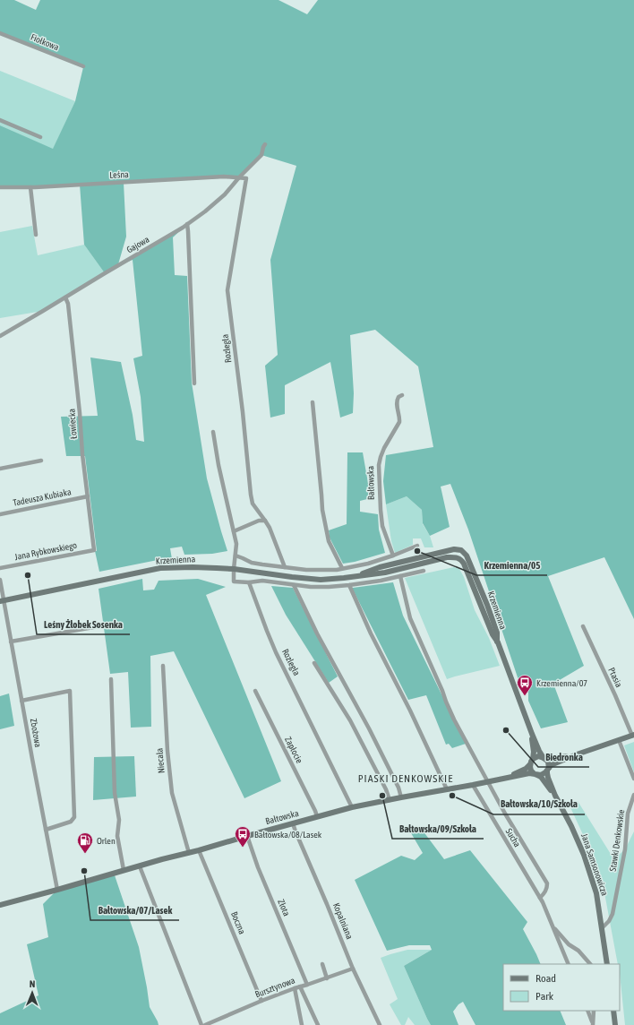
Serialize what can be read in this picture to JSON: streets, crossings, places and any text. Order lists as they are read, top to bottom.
{
  "streets": {
    "main road": ["Bałtowska", "Krzemienna", "Jana Samsonowicza"],
    "street": [
      "Fiołkowa",
      "Leśna",
      "Gajowa",
      "Rozległa",
      "Łowiecka",
      "Tadeusza Kubiaka",
      "Jana Rybkowskiego",
      "Ptasia",
      "Zbożowa",
      "Zapłocie",
      "Niecała",
      "Sucha",
      "Stawki Denkowskie",
      "Złota",
      "Kopalniana",
      "Boczna",
      "Bursztynowa"
    ]
  },
  "crossings": [
    ["Leśna", "Gajowa"],
    ["Leśna", "Rozległa"],
    ["Gajowa", "Rozległa"],
    ["Gajowa", "Łowiecka"],
    ["Rozległa", "Bałtowska"],
    ["Łowiecka", "Tadeusza Kubiaka"],
    ["Łowiecka", "Jana Rybkowskiego"],
    ["Bałtowska", "Krzemienna"],
    ["Bałtowska", "Zbożowa"],
    ["Bałtowska", "Zapłocie"],
    ["Bałtowska", "Niecała"],
    ["Bałtowska", "Sucha"],
    ["Bałtowska", "Jana Samsonowicza"],
    ["Bałtowska", "Złota"],
    ["Bałtowska", "Kopalniana"],
    ["Bałtowska", "Boczna"],
    ["Krzemienna", "Zbożowa"],
    ["Krzemienna", "Jana Samsonowicza"],
    ["Stawki Denkowskie", "Jana Samsonowicza"],
    ["Złota", "Bursztynowa"],
    ["Kopalniana", "Bursztynowa"],
    ["Boczna", "Bursztynowa"]
  ],
  "districts": ["PIASKI DENKOWSKIE"],
  "places": {
    "other": [
      "Krzemienna/05",
      "Leśny Żłobek Sosenka",
      "Biedronka",
      "Bałtowska/09/Szkoła",
      "Bałtowska/10/Szkoła",
      "Bałtowska/07/Lasek"
    ],
    "bus stop": ["Krzemienna/07", "Bałtowska/08/Lasek"],
    "fuel station": ["Orlen"]
  },
  "legend": ["Road", "Park"],
  "north": "top"
}
